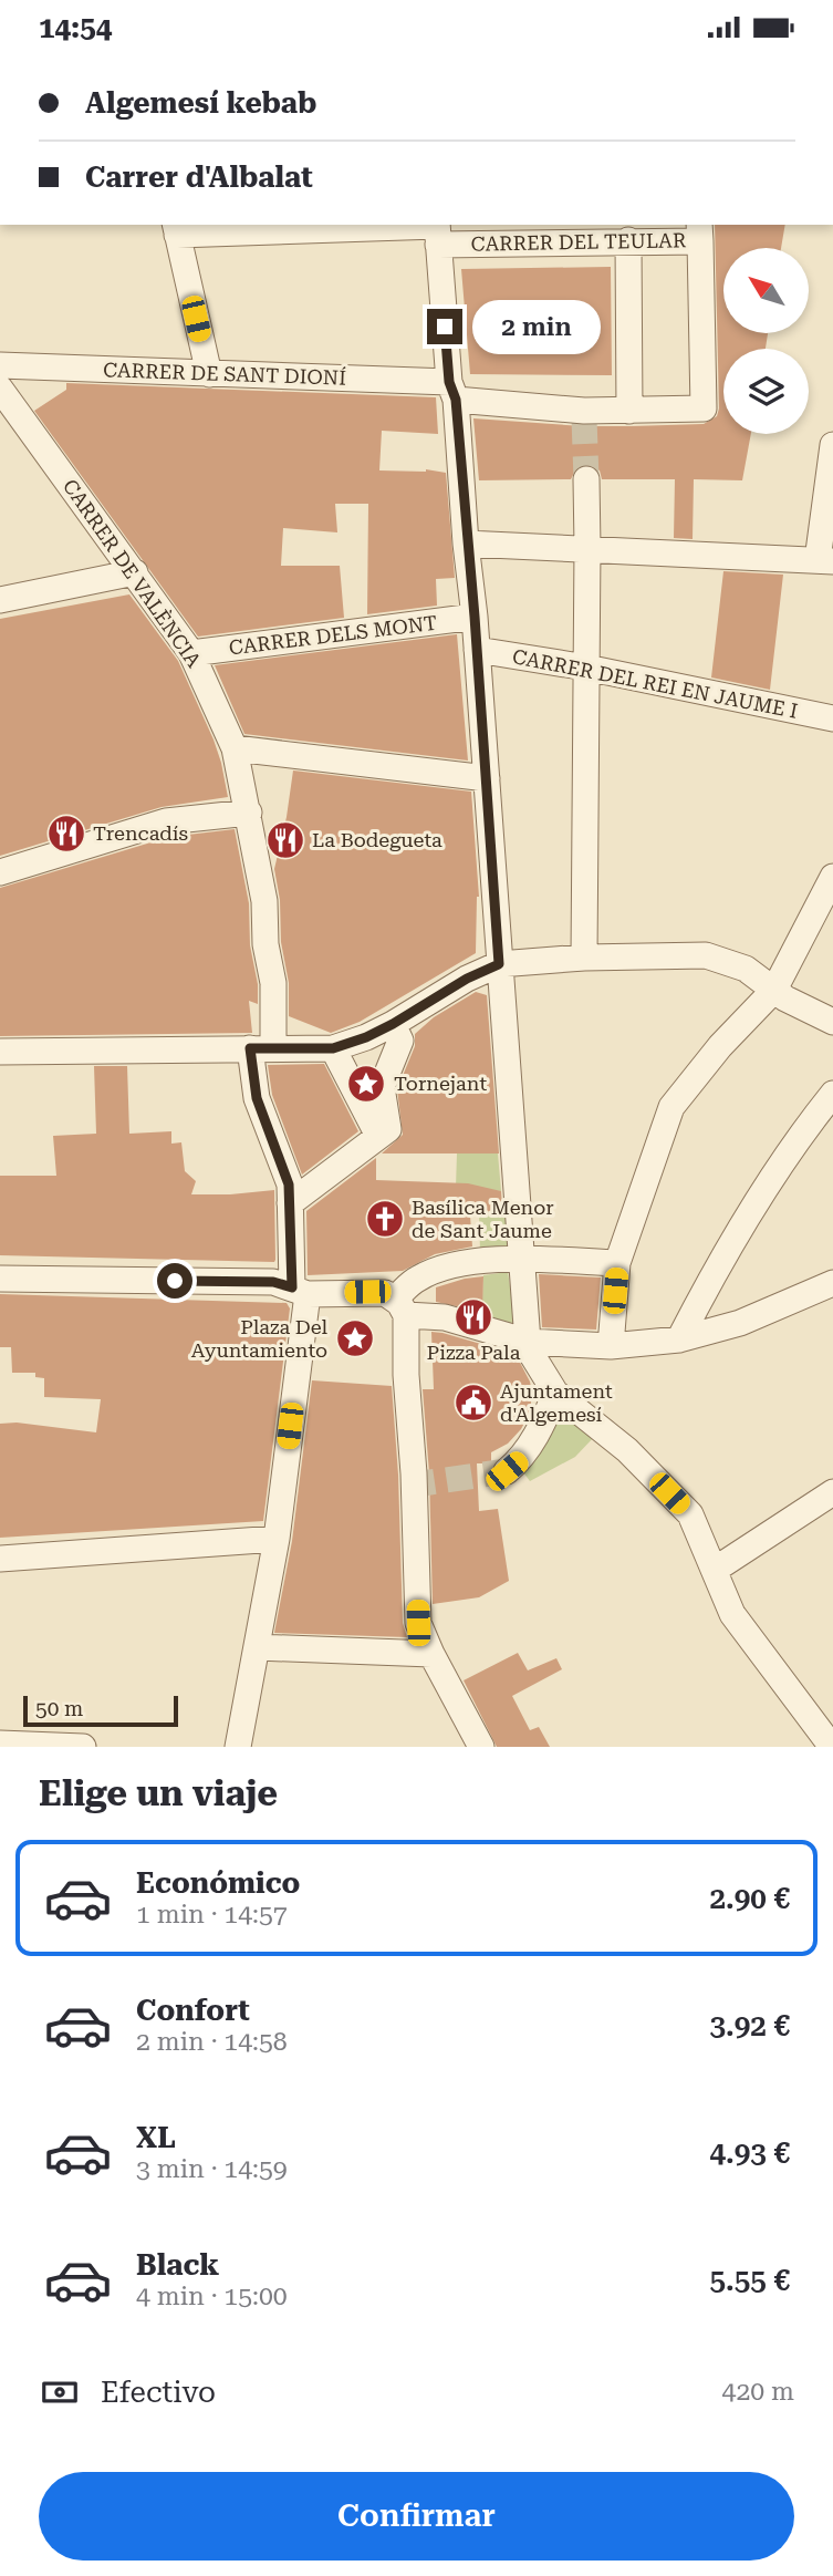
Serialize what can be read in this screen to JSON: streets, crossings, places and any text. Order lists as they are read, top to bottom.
{
  "streets": {
    "street": [
      "CARRER DEL TEULAR",
      "CARRER DE SANT DIONÍ",
      "CARRER DE VALÈNCIA",
      "CARRER DELS MONT",
      "CARRER DEL REI EN JAUME I"
    ]
  },
  "crossings": [
    ["CARRER DEL TEULAR", "CARRER DE SANT DIONÍ"],
    ["CARRER DE VALÈNCIA", "CARRER DELS MONT"]
  ],
  "places": {
    "restaurant": ["Trencadís", "La Bodegueta", "Pizza Pala"],
    "place": ["Tornejant", "Plaza Del Ayuntamiento"],
    "church": ["Basílica Menor de Sant Jaume"],
    "public building": ["Ajuntament d'Algemesí"]
  },
  "scale_bar": "50 m",
  "north": "top left",
  "page": {
    "status": "14:54",
    "banner": ["Algemesí kebab", "Carrer d'Albalat"],
    "bubble": "2 min",
    "scale": "50 m",
    "heading": "Elige un viaje",
    "list": [
      {
        "name": "Económico",
        "note": "1 min · 14:57",
        "value": "2.90 €"
      },
      {
        "name": "Confort",
        "note": "2 min · 14:58",
        "value": "3.92 €"
      },
      {
        "name": "XL",
        "note": "3 min · 14:59",
        "value": "4.93 €"
      },
      {
        "name": "Black",
        "note": "4 min · 15:00",
        "value": "5.55 €"
      }
    ],
    "pay": ["Efectivo", "420 m"],
    "buttons": "Confirmar"
  }
}
